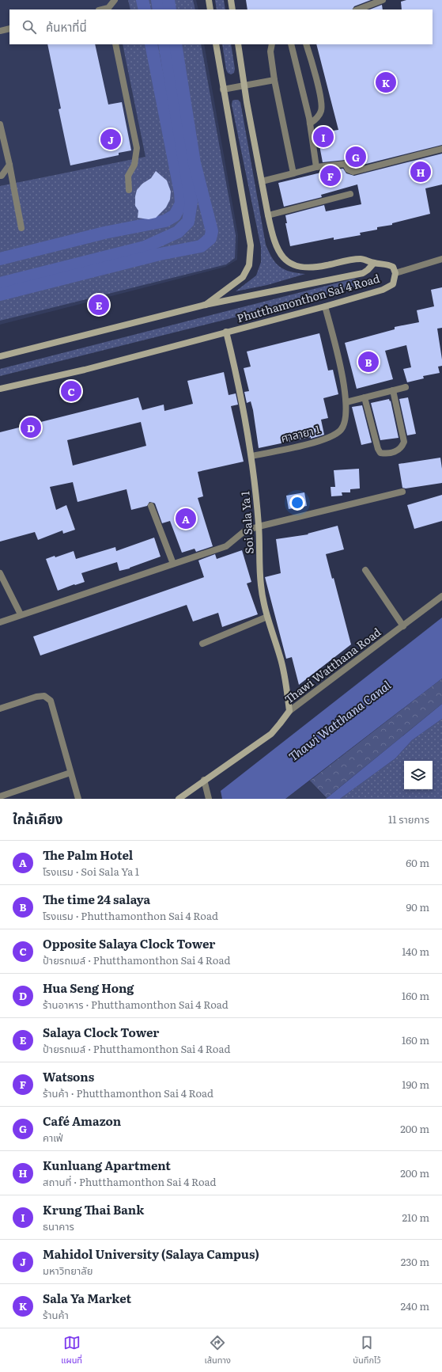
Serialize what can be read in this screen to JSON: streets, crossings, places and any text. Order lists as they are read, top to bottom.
{
  "streets": {
    "main road": ["Phutthamonthon Sai 4 Road", "Soi Sala Ya 1", "Thawi Watthana Road"],
    "street": ["ศาลายา 1"]
  },
  "crossings": [
    ["Phutthamonthon Sai 4 Road", "ศาลายา 1"],
    ["Phutthamonthon Sai 4 Road", "Soi Sala Ya 1"],
    ["ศาลายา 1", "Soi Sala Ya 1"],
    ["Soi Sala Ya 1", "Thawi Watthana Road"]
  ],
  "water": ["Thawi Watthana Canal"],
  "page": {
    "search": "ค้นหาที่นี่",
    "pins": [
      "K",
      "I",
      "J",
      "G",
      "H",
      "F",
      "E",
      "B",
      "C",
      "D",
      "A"
    ],
    "heading": ["ใกล้เคียง", "11 รายการ"],
    "list": [
      {
        "mark": "A",
        "name": "The Palm Hotel",
        "note": "โรงแรม · Soi Sala Ya 1",
        "value": "60 m"
      },
      {
        "mark": "B",
        "name": "The time 24 salaya",
        "note": "โรงแรม · Phutthamonthon Sai 4 Road",
        "value": "90 m"
      },
      {
        "mark": "C",
        "name": "Opposite Salaya Clock Tower",
        "note": "ป้ายรถเมล์ · Phutthamonthon Sai 4 Road",
        "value": "140 m"
      },
      {
        "mark": "D",
        "name": "Hua Seng Hong",
        "note": "ร้านอาหาร · Phutthamonthon Sai 4 Road",
        "value": "160 m"
      },
      {
        "mark": "E",
        "name": "Salaya Clock Tower",
        "note": "ป้ายรถเมล์ · Phutthamonthon Sai 4 Road",
        "value": "160 m"
      },
      {
        "mark": "F",
        "name": "Watsons",
        "note": "ร้านค้า · Phutthamonthon Sai 4 Road",
        "value": "190 m"
      },
      {
        "mark": "G",
        "name": "Café Amazon",
        "note": "คาเฟ่",
        "value": "200 m"
      },
      {
        "mark": "H",
        "name": "Kunluang Apartment",
        "note": "สถานที่ · Phutthamonthon Sai 4 Road",
        "value": "200 m"
      },
      {
        "mark": "I",
        "name": "Krung Thai Bank",
        "note": "ธนาคาร",
        "value": "210 m"
      },
      {
        "mark": "J",
        "name": "Mahidol University (Salaya Campus)",
        "note": "มหาวิทยาลัย",
        "value": "230 m"
      },
      {
        "mark": "K",
        "name": "Sala Ya Market",
        "note": "ร้านค้า",
        "value": "240 m"
      }
    ],
    "nav": ["แผนที่", "เส้นทาง", "บันทึกไว้"]
  }
}
